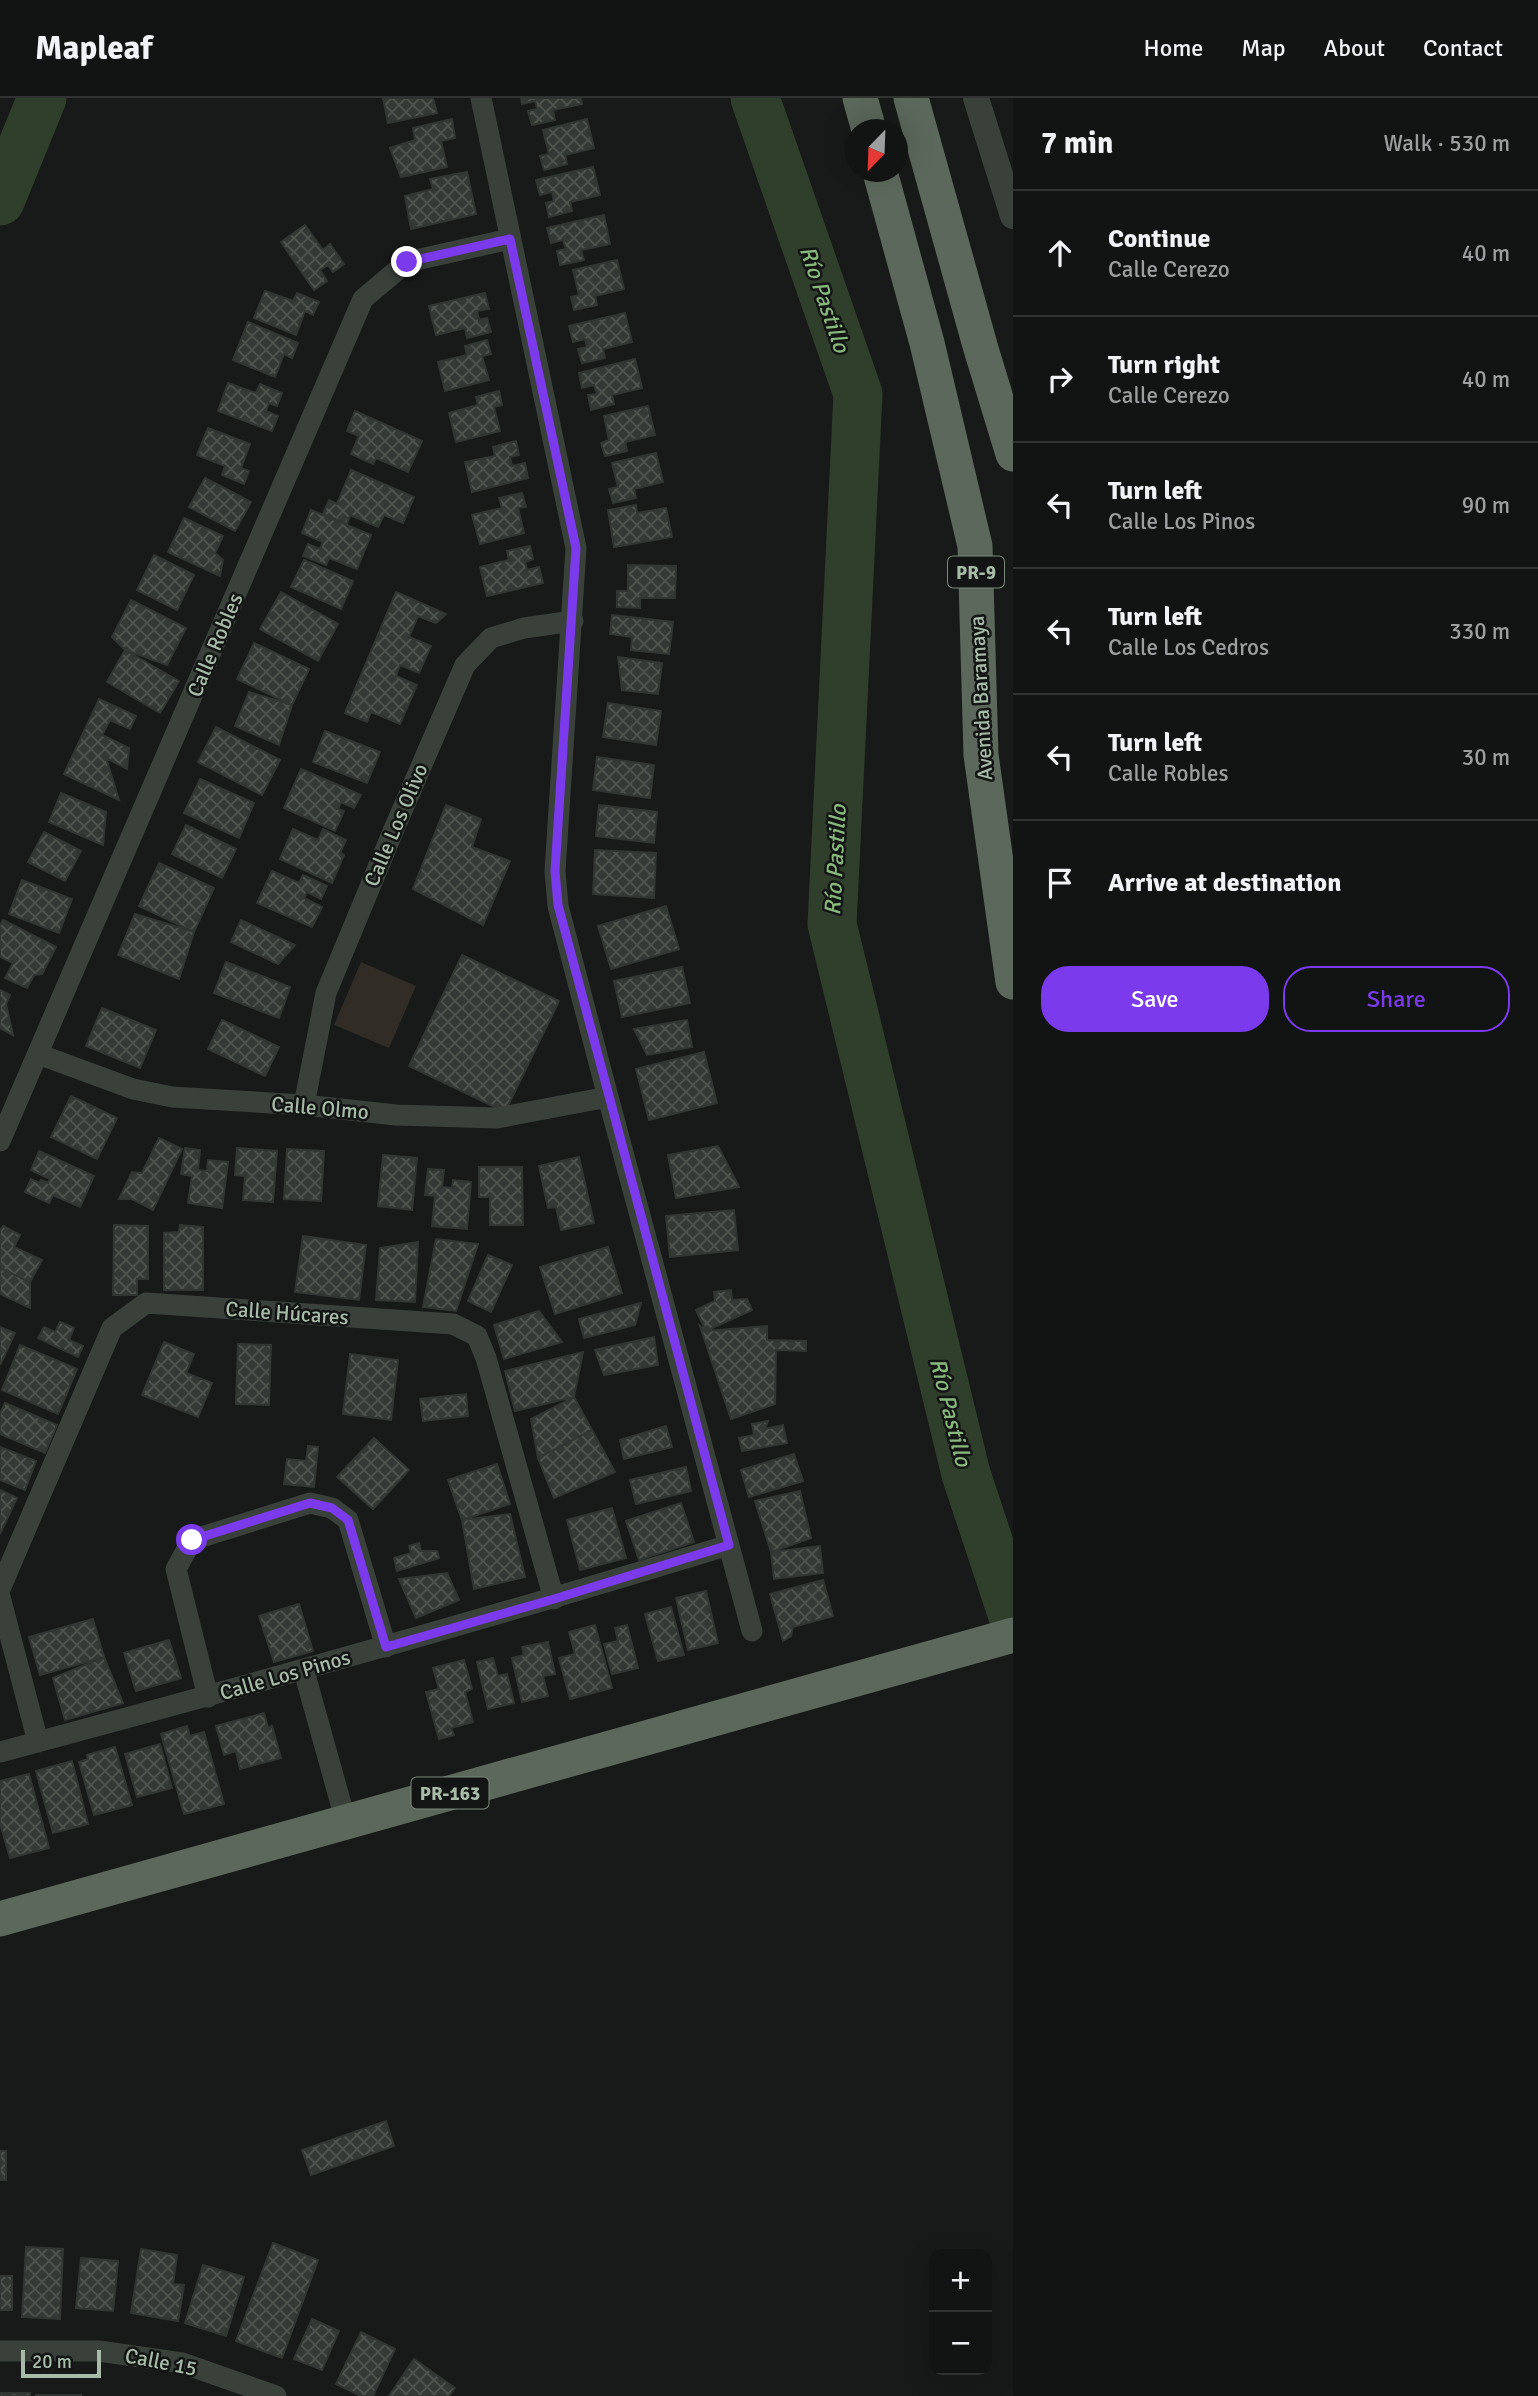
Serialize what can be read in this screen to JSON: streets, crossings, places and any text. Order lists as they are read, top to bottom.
{
  "streets": {
    "highway": ["PR-9", "Avenida Baramaya", "PR-163"],
    "street": [
      "Calle Robles",
      "Calle Los Olivo",
      "Calle Olmo",
      "Calle Húcares",
      "Calle Los Pinos",
      "Calle 15"
    ]
  },
  "crossings": [
    ["Calle Robles", "Calle Olmo"],
    ["Calle Los Olivo", "Calle Olmo"],
    ["Calle Húcares", "Calle Los Pinos"]
  ],
  "water": ["Río Pastillo"],
  "scale_bar": "20 m",
  "north": "bottom left",
  "page": {
    "header": "Mapleaf",
    "nav": [
      "Home",
      "Map",
      "About",
      "Contact"
    ],
    "heading": ["7 min", "Walk · 530 m"],
    "list": [
      ["Continue", "Calle Cerezo", "40 m"],
      ["Turn right", "Calle Cerezo", "40 m"],
      ["Turn left", "Calle Los Pinos", "90 m"],
      ["Turn left", "Calle Los Cedros", "330 m"],
      ["Turn left", "Calle Robles", "30 m"],
      "Arrive at destination"
    ],
    "buttons": ["Save", "Share"],
    "map_buttons": ["+", "−"],
    "scale": "20 m"
  }
}
